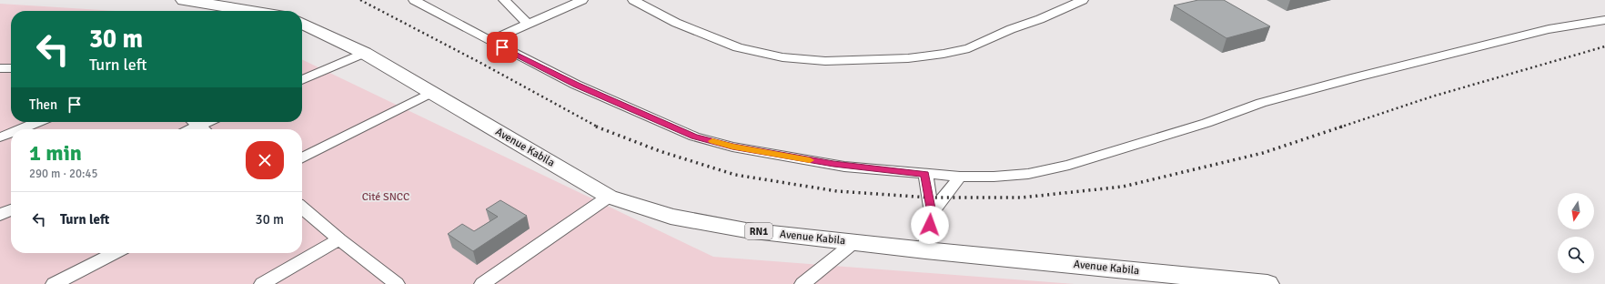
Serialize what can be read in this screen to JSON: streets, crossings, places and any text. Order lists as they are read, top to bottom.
{
  "streets": {
    "highway": ["Avenue Kabila", "RN1"]
  },
  "parks": ["Cité SNCC"],
  "north": "bottom",
  "page": {
    "turn": ["30 m", "Turn left"],
    "then": "Then",
    "heading": ["1 min", "290 m · 20:45"],
    "list": [
      {
        "name": "Turn left",
        "value": "30 m"
      }
    ]
  }
}
